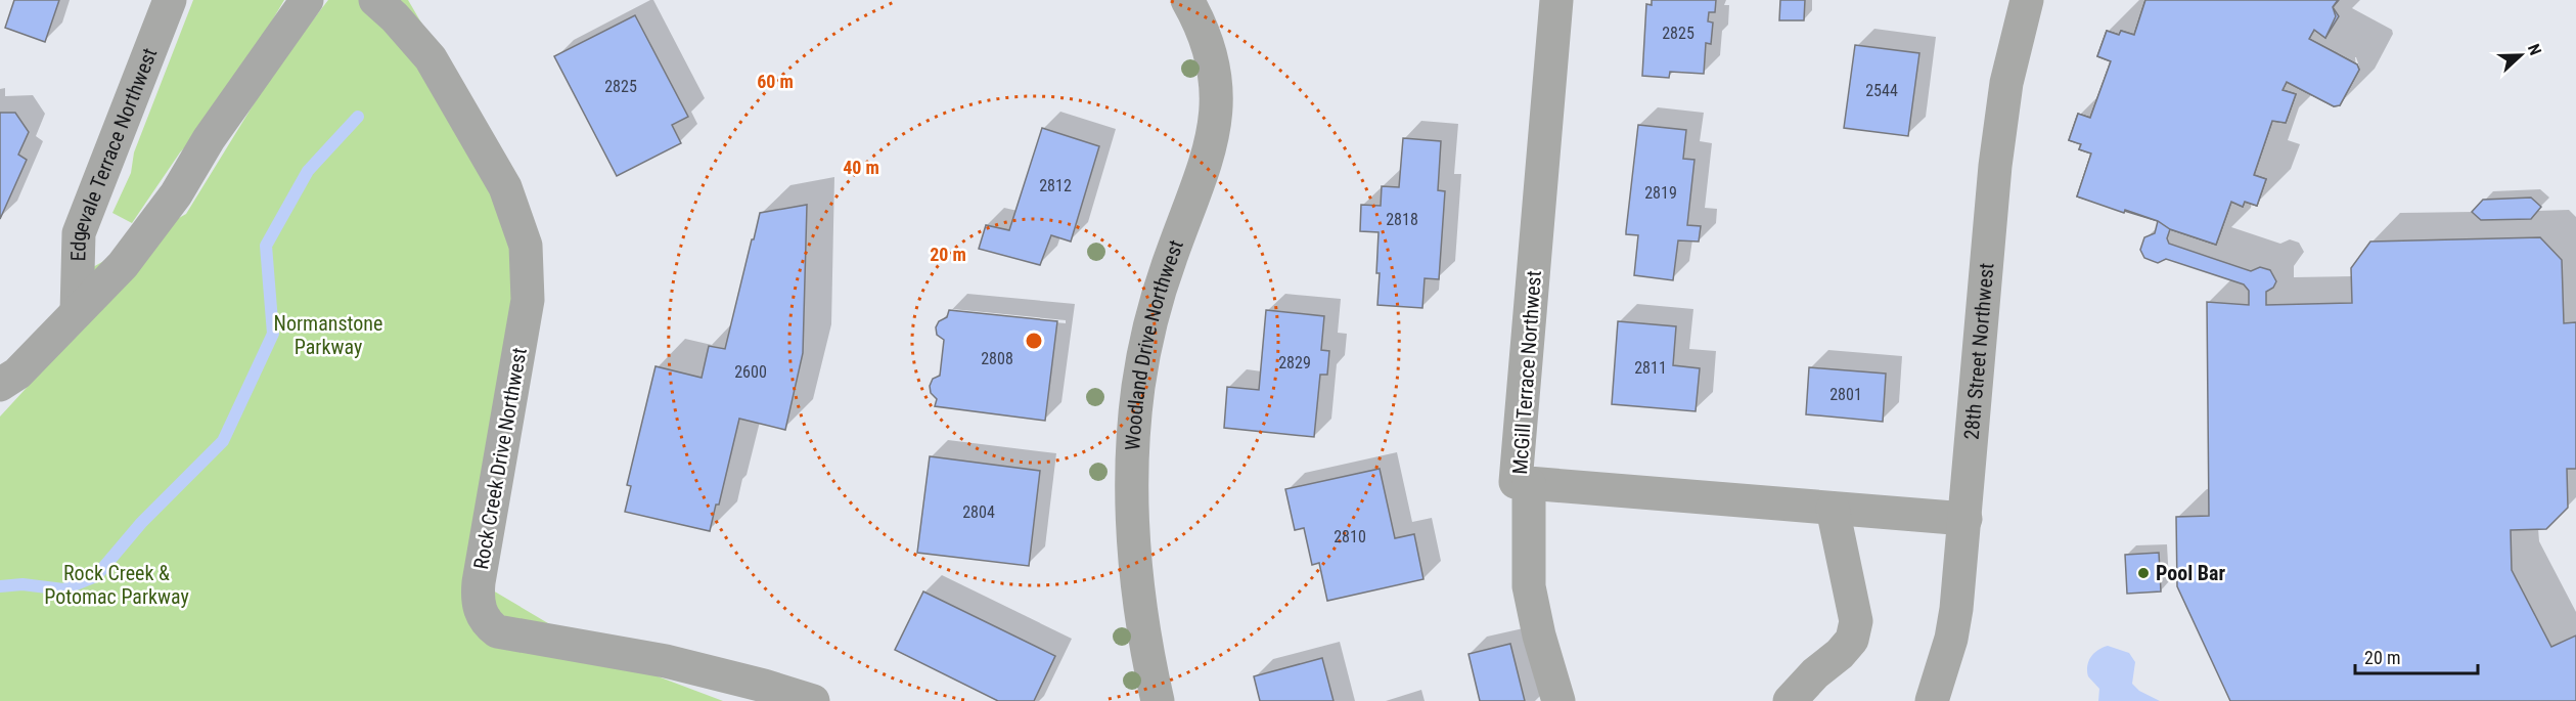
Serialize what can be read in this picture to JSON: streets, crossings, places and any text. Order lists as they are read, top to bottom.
{
  "streets": {
    "street": [
      "Edgevale Terrace Northwest",
      "Woodland Drive Northwest",
      "28th Street Northwest",
      "McGill Terrace Northwest",
      "Rock Creek Drive Northwest"
    ]
  },
  "crossings": [
    ["28th Street Northwest", "McGill Terrace Northwest"]
  ],
  "parks": ["Normanstone Parkway", "Rock Creek & Potomac Parkway"],
  "places": ["Pool Bar"],
  "house_numbers": [
    "2825",
    "2825",
    "2544",
    "2812",
    "2819",
    "2818",
    "2808",
    "2829",
    "2811",
    "2600",
    "2801",
    "2804",
    "2810"
  ],
  "scale_bar": "20 m",
  "north": "right",
  "rings": ["60 m", "40 m", "20 m"]
}
